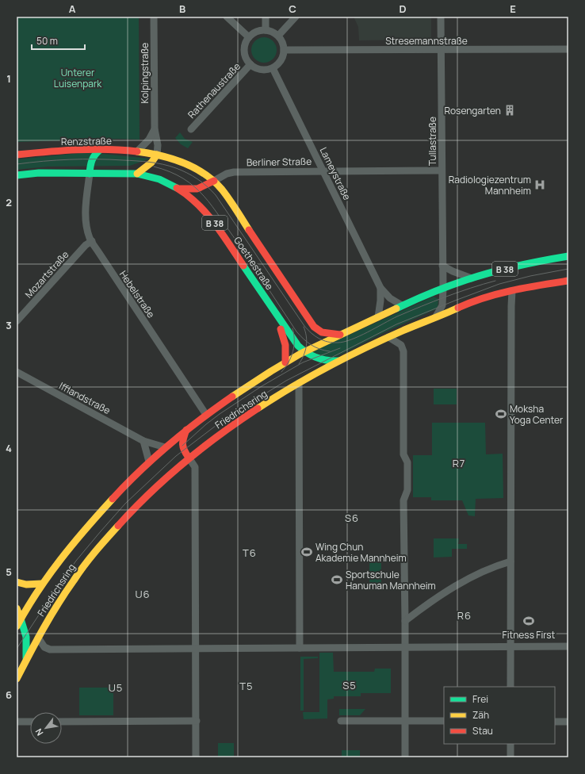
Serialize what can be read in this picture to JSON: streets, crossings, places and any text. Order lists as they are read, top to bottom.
{
  "streets": {
    "main road": [
      "Renzstraße",
      "B 38",
      "Goethestraße",
      "Friedrichsring"
    ],
    "street": [
      "Stresemannstraße",
      "Kolpingstraße",
      "Rathenaustraße",
      "Tullastraße",
      "Berliner Straße",
      "Lameystraße",
      "Mozartstraße",
      "Hebelstraße",
      "Ifflandstraße"
    ]
  },
  "crossings": [
    ["Stresemannstraße", "Rathenaustraße"],
    ["Stresemannstraße", "Tullastraße"],
    ["Stresemannstraße", "Lameystraße"],
    ["Kolpingstraße", "Renzstraße"],
    ["Kolpingstraße", "Goethestraße"],
    ["Rathenaustraße", "Lameystraße"],
    ["Renzstraße", "Goethestraße"],
    ["Tullastraße", "Berliner Straße"],
    ["Tullastraße", "Friedrichsring"],
    ["Berliner Straße", "Lameystraße"],
    ["Berliner Straße", "Goethestraße"],
    ["Lameystraße", "Friedrichsring"],
    ["B 38", "Goethestraße"],
    ["B 38", "Hebelstraße"],
    ["B 38", "Friedrichsring"],
    ["Goethestraße", "Hebelstraße"],
    ["Goethestraße", "Friedrichsring"],
    ["Mozartstraße", "Hebelstraße"],
    ["Hebelstraße", "Friedrichsring"],
    ["Ifflandstraße", "Friedrichsring"]
  ],
  "districts": [
    "R7",
    "S6",
    "T6",
    "U6",
    "R6",
    "S5",
    "T5",
    "U5"
  ],
  "parks": ["Unterer Luisenpark"],
  "places": {
    "building": ["Rosengarten"],
    "hospital": ["Radiologiezentrum Mannheim"],
    "sports": [
      "Moksha Yoga Center",
      "Wing Chun Akademie Mannheim",
      "Sportschule Hanuman Mannheim",
      "Fitness First"
    ]
  },
  "legend": ["Frei", "Zäh", "Stau"],
  "scale_bar": "50 m",
  "north": "bottom left",
  "grid": {
    "columns": [
      "A",
      "B",
      "C",
      "D",
      "E"
    ],
    "rows": [
      "1",
      "2",
      "3",
      "4",
      "5",
      "6"
    ]
  }
}
